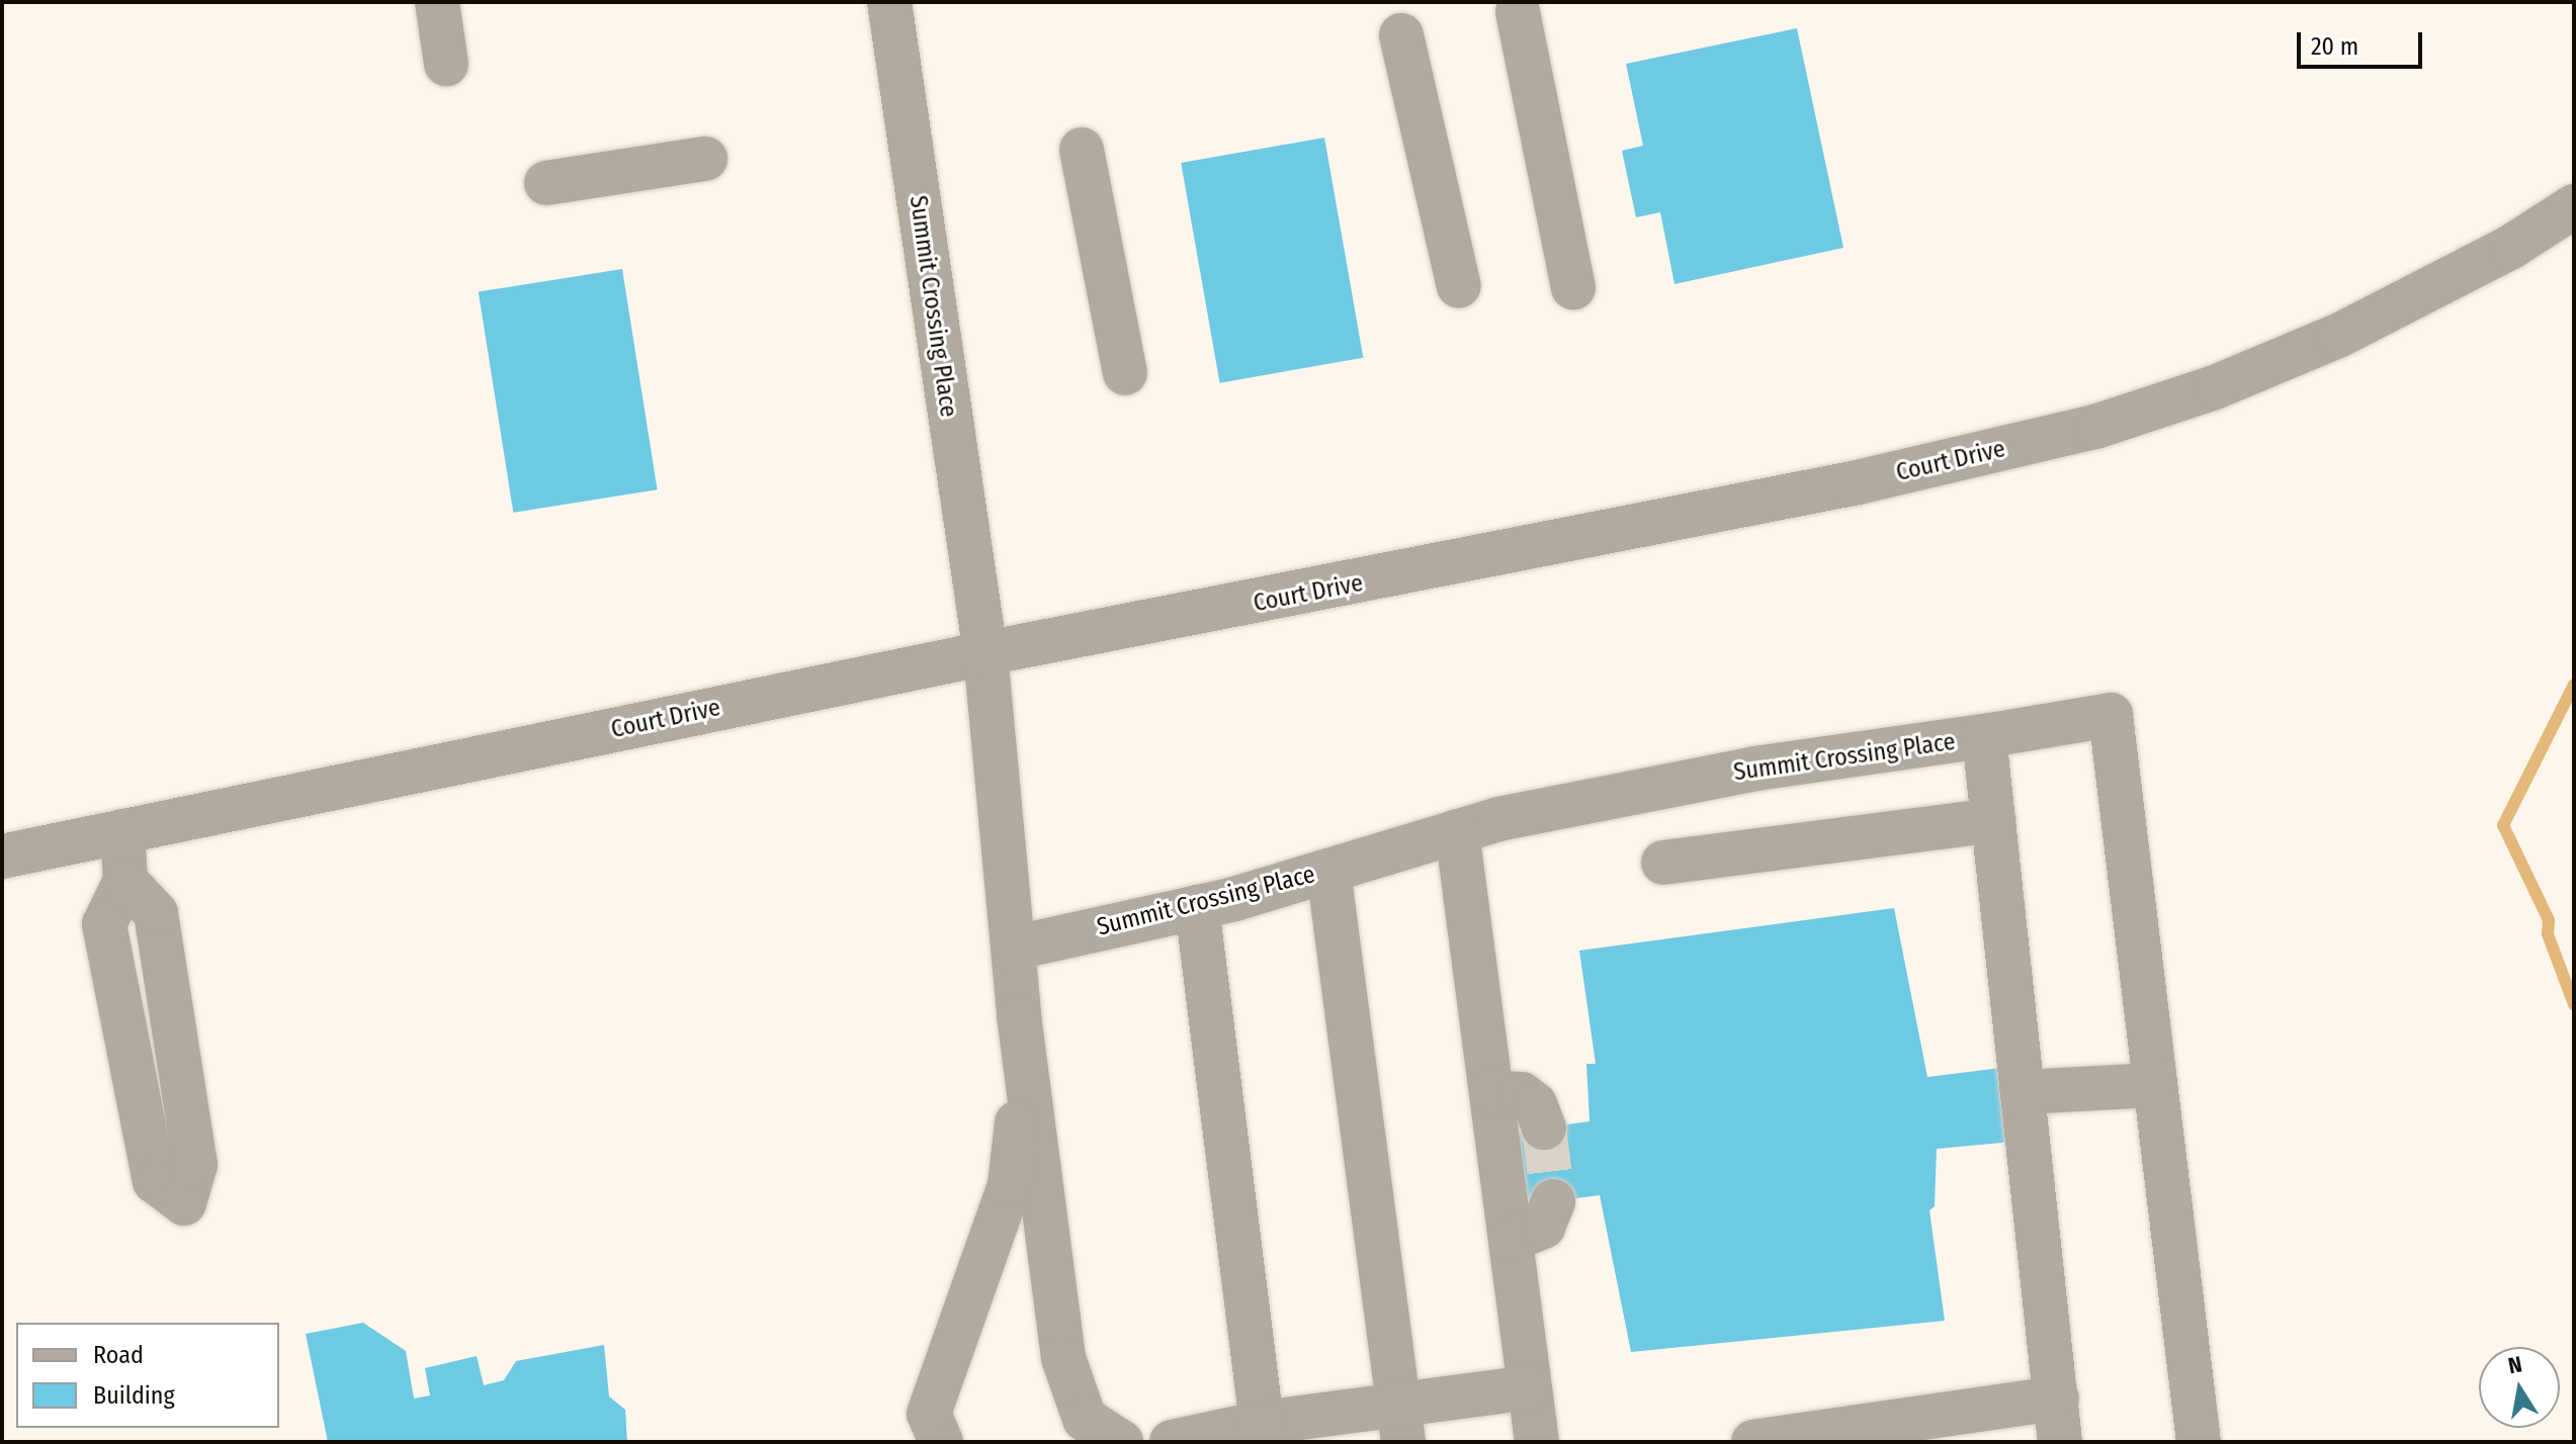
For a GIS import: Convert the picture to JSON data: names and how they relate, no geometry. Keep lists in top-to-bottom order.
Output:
{
  "streets": {
    "street": ["Summit Crossing Place", "Court Drive"]
  },
  "crossings": [
    ["Summit Crossing Place", "Court Drive"]
  ],
  "legend": ["Road", "Building"],
  "scale_bar": "20 m",
  "north": "top"
}
